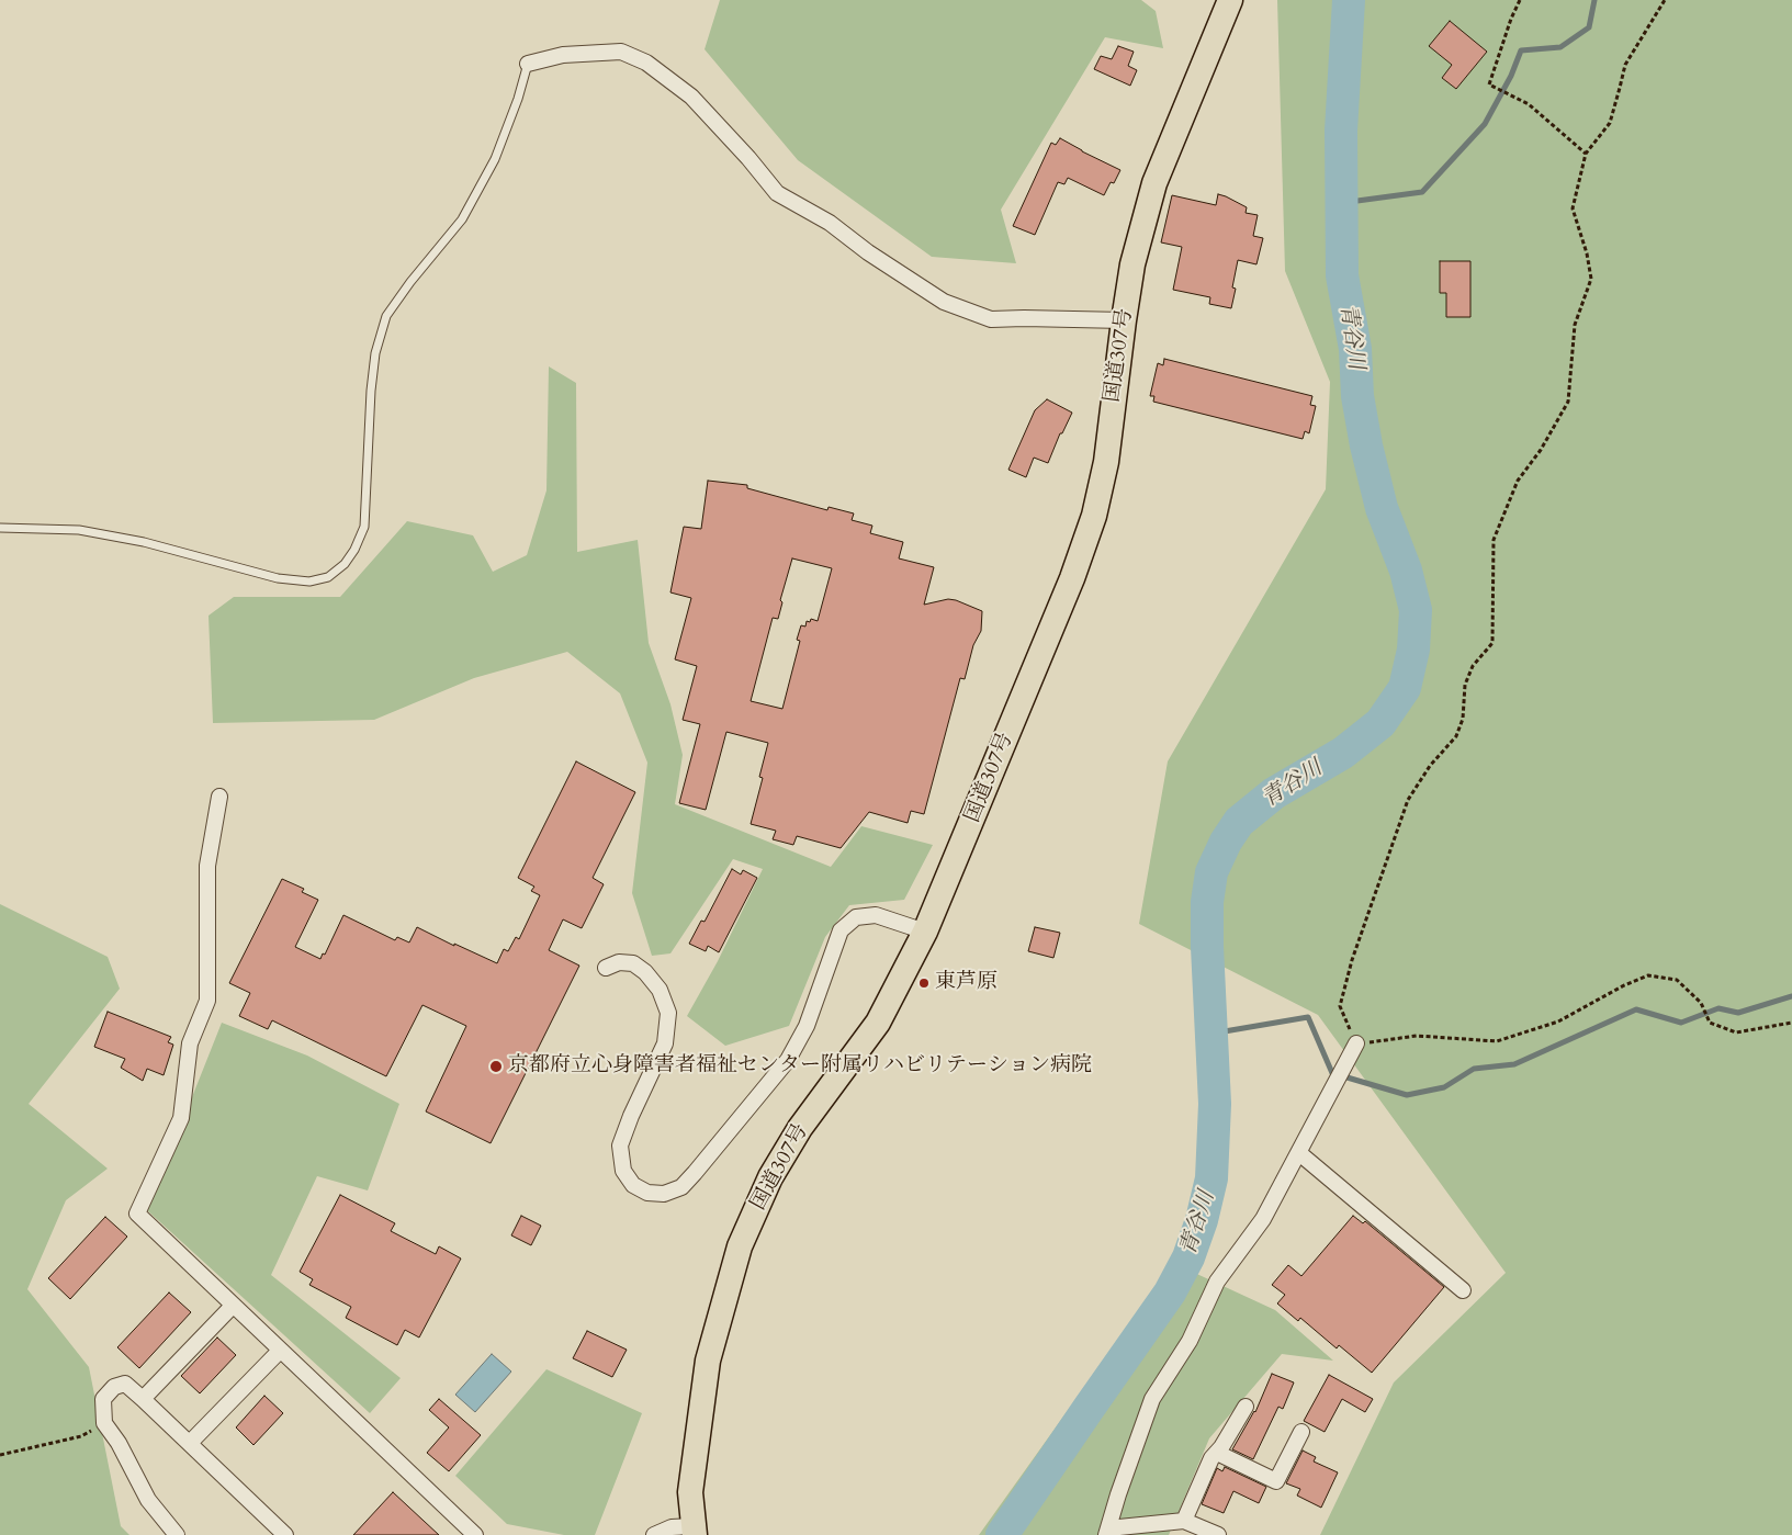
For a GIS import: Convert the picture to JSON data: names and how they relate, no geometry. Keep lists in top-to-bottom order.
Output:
{
  "streets": {
    "highway": ["国道307号"]
  },
  "water": ["青谷川"],
  "places": ["東芦原", "京都府立心身障害者福祉センター附属リハビリテーション病院"]
}
